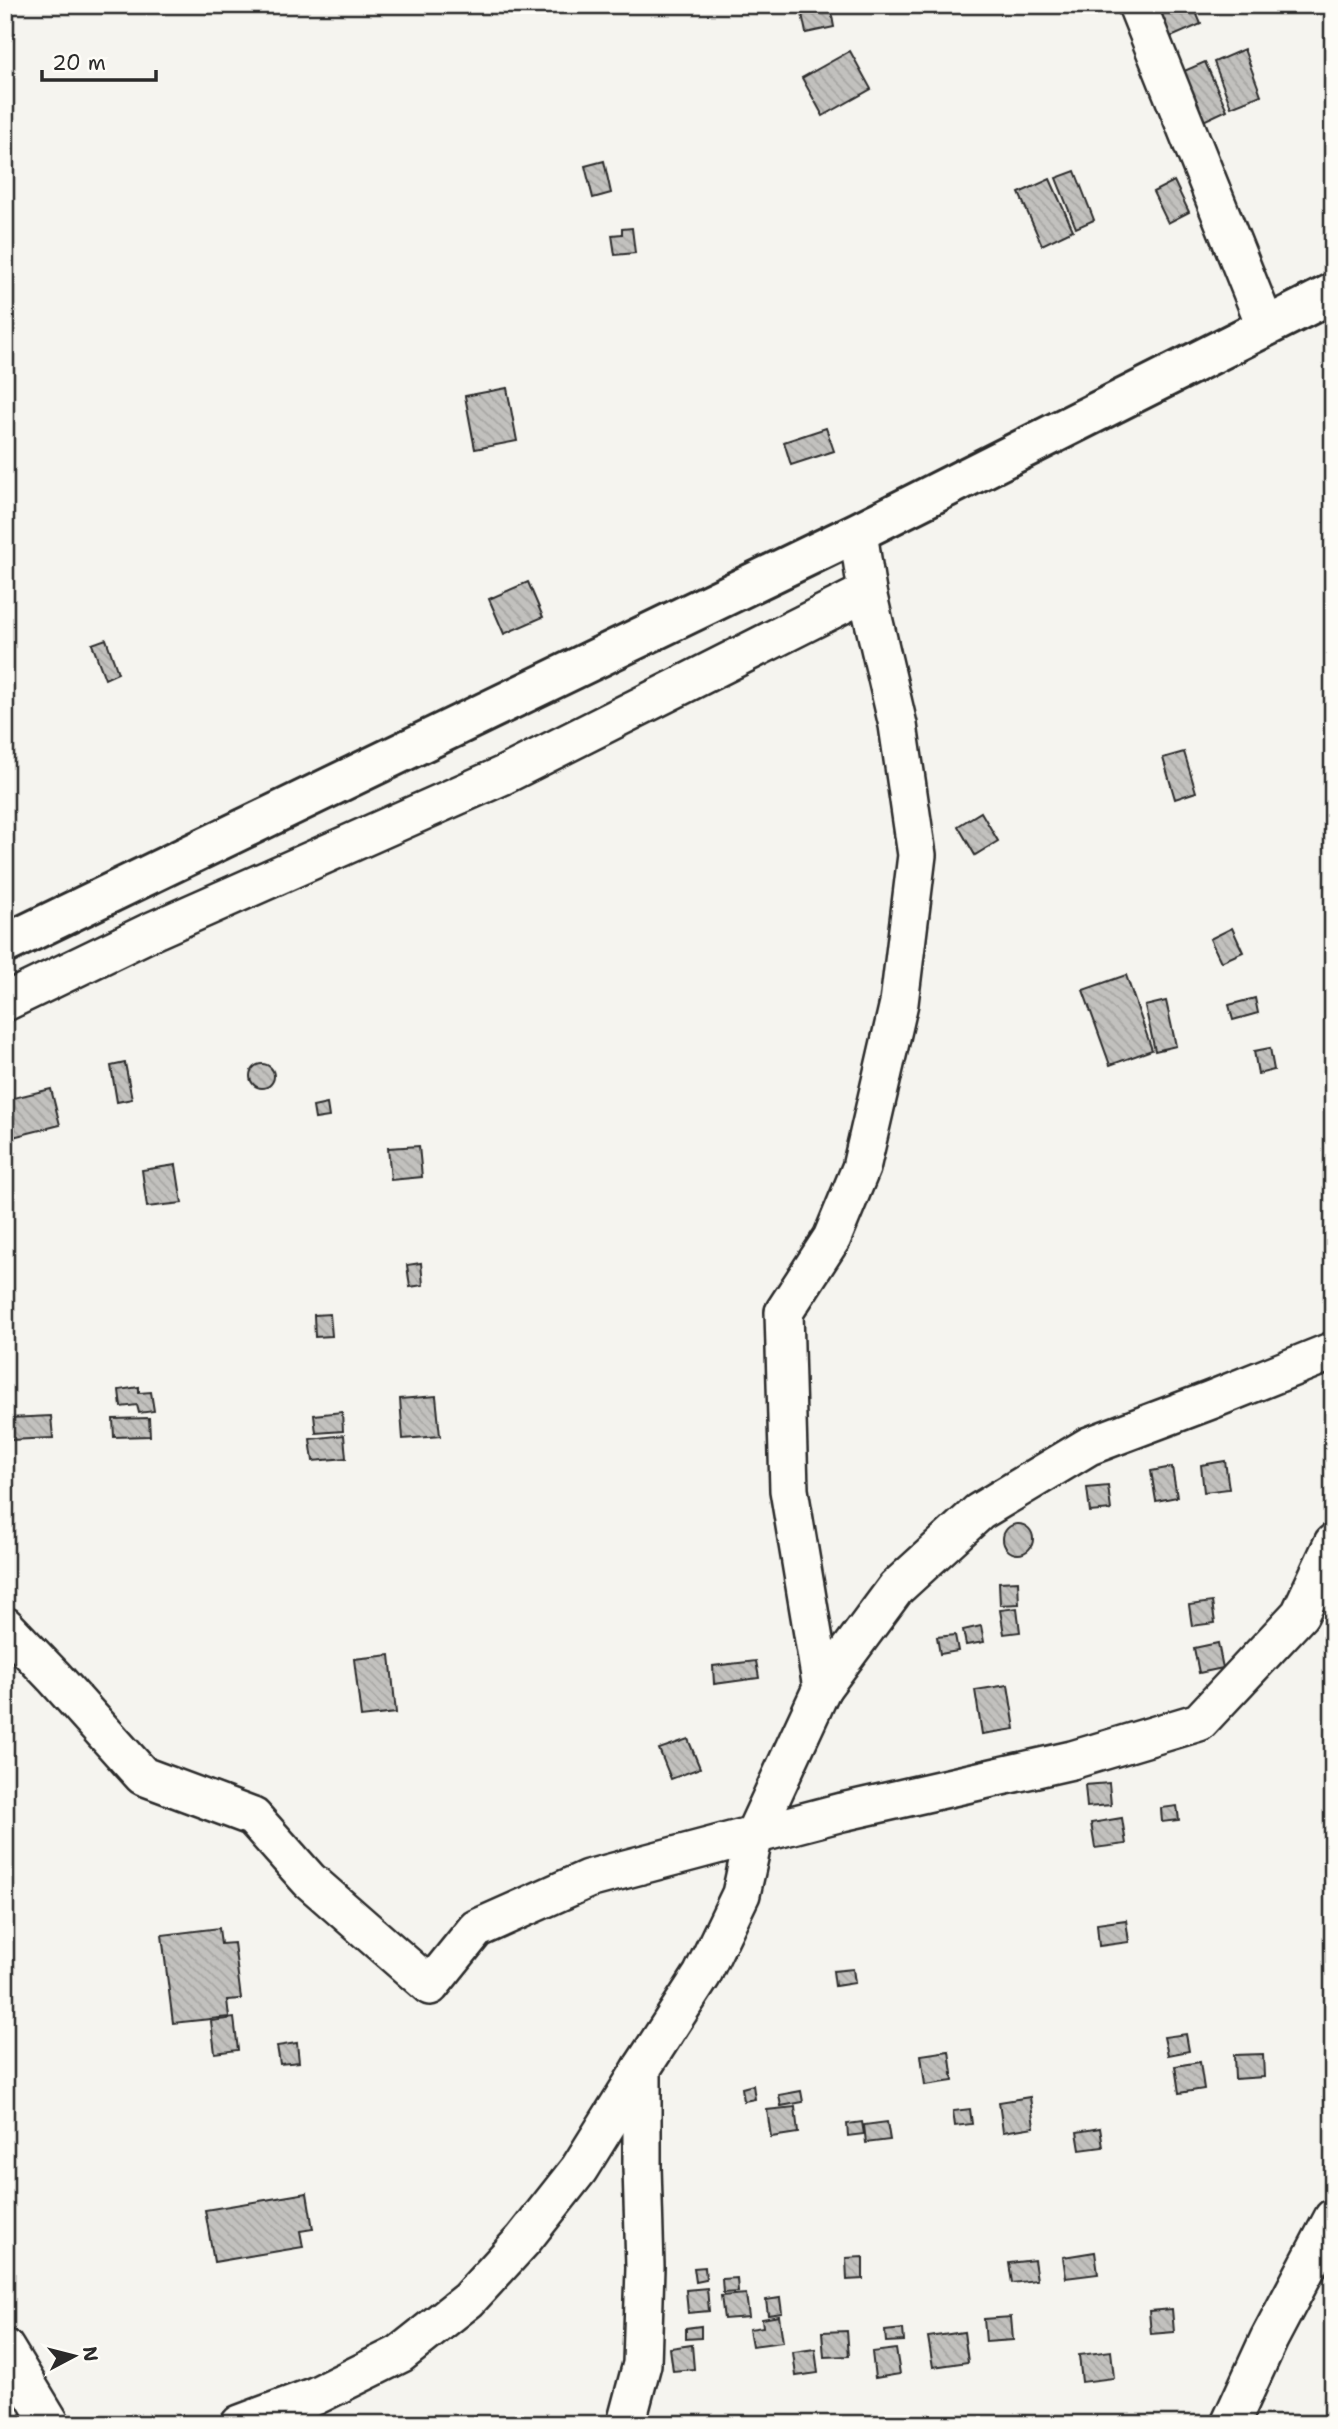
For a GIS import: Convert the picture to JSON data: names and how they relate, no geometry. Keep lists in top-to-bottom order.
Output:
{
  "scale_bar": "20 m",
  "north": "right"
}
